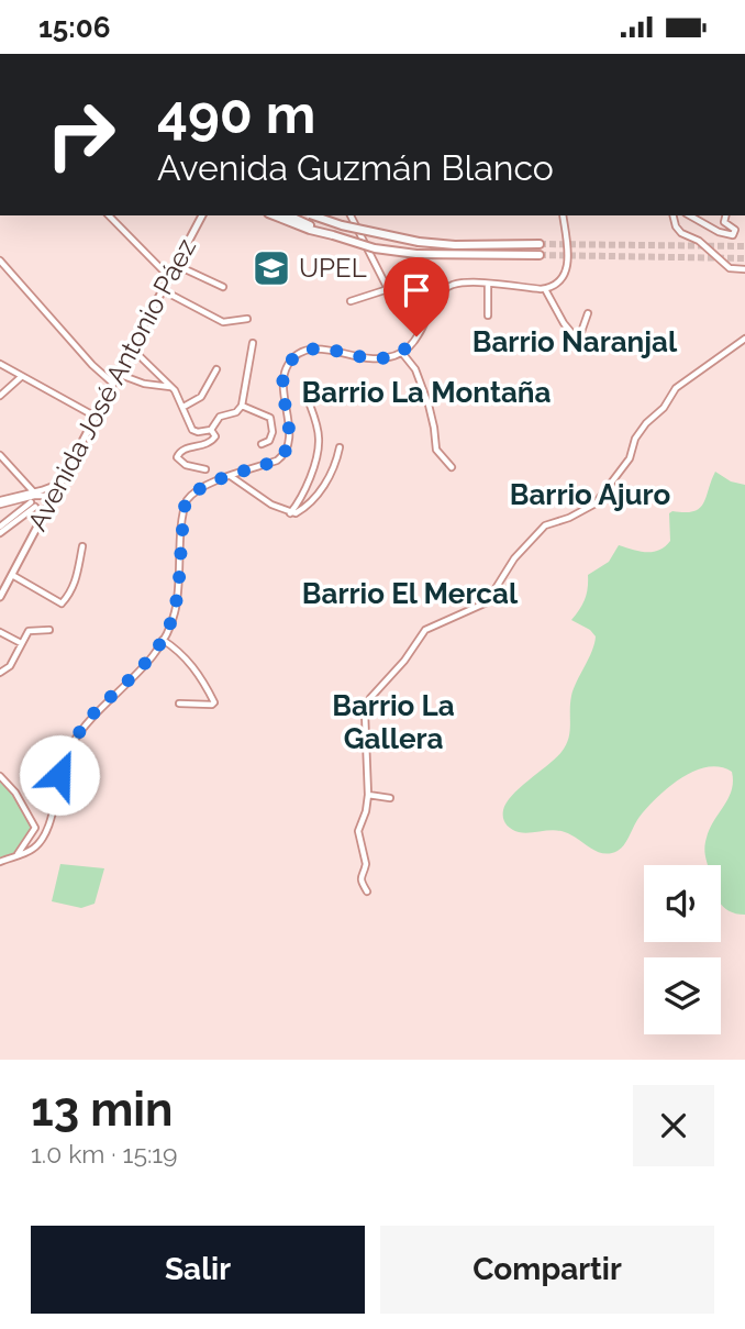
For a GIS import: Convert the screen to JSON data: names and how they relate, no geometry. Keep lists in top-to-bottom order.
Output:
{
  "streets": {
    "main road": ["Avenida José Antonio Páez"]
  },
  "districts": [
    "Barrio Naranjal",
    "Barrio La Montaña",
    "Barrio Ajuro",
    "Barrio El Mercal",
    "Barrio La Gallera"
  ],
  "places": {
    "school or university": ["UPEL"]
  },
  "page": {
    "status": "15:06",
    "turn": ["490 m", "Avenida Guzmán Blanco"],
    "heading": ["13 min", "1.0 km · 15:19"],
    "buttons": ["Salir", "Compartir"]
  }
}
